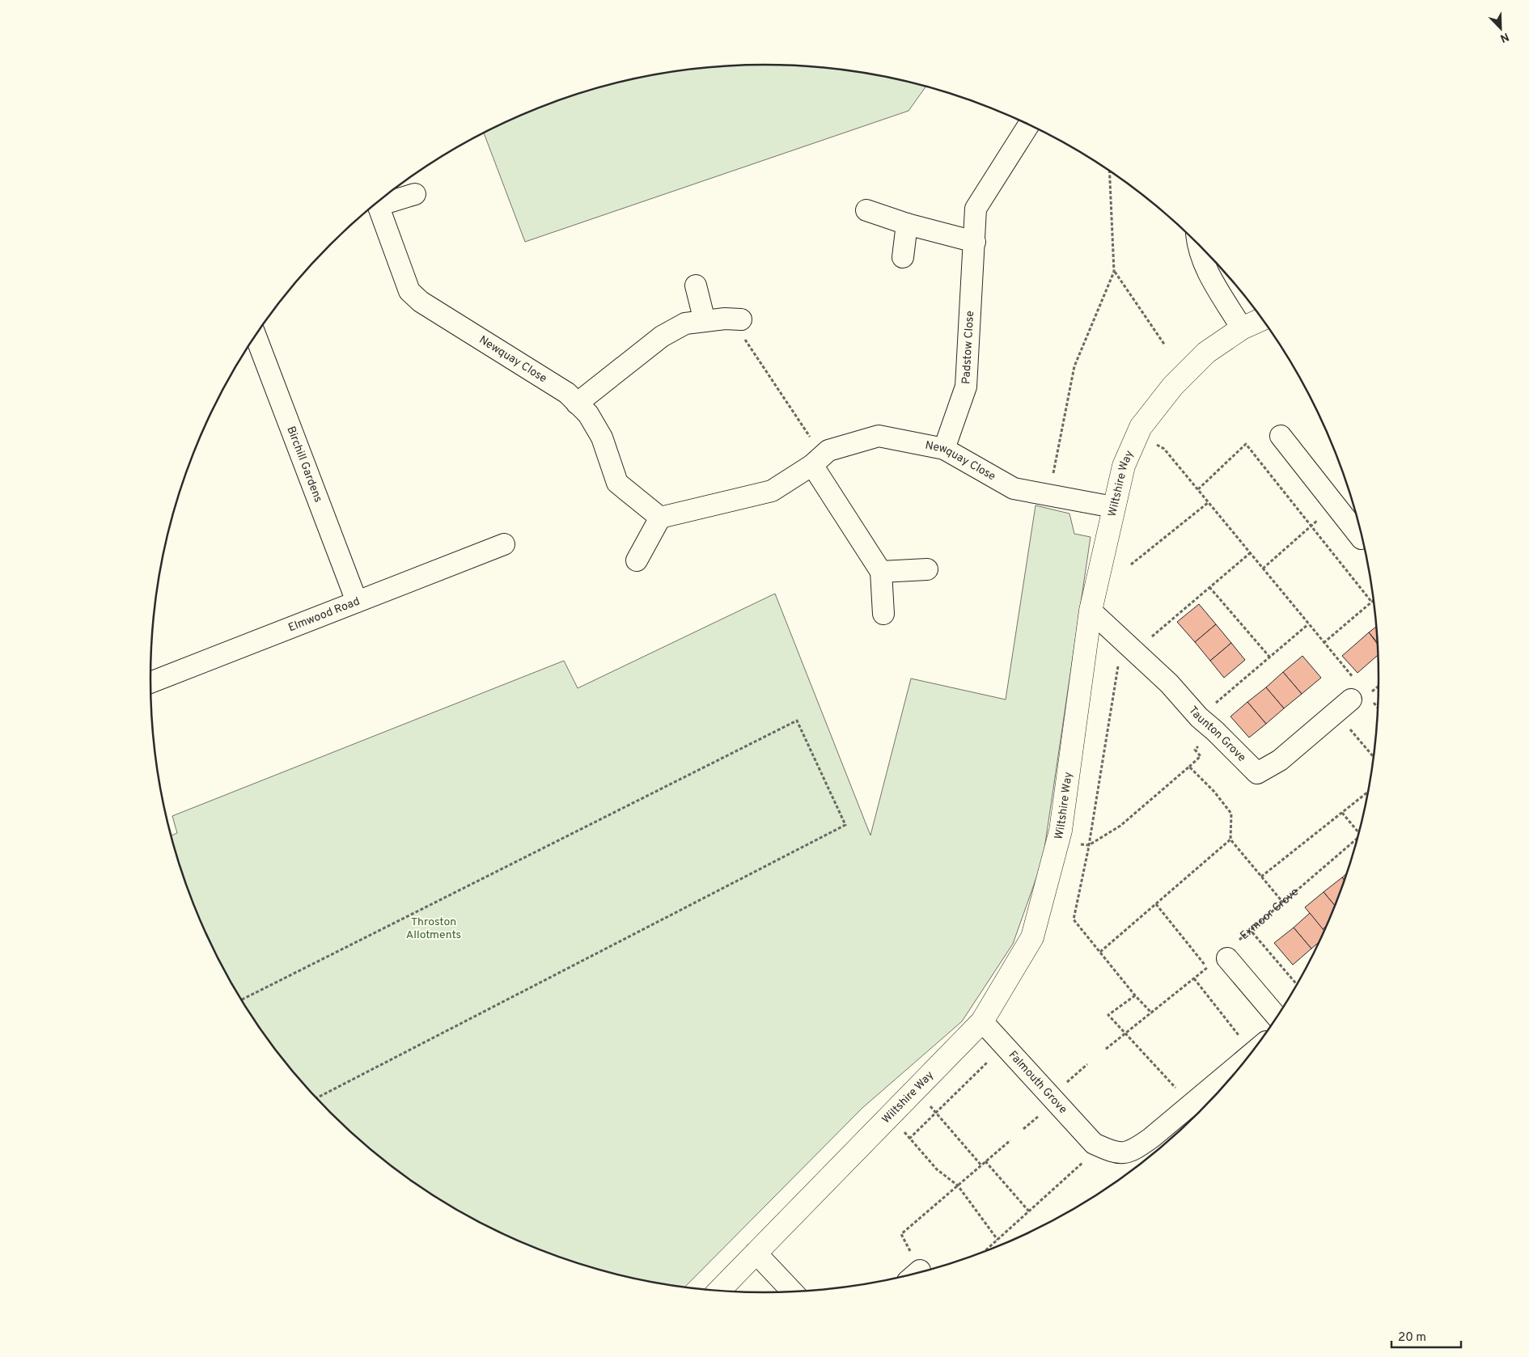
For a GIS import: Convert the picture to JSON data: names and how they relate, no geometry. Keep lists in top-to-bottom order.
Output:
{
  "streets": {
    "street": [
      "Padstow Close",
      "Newquay Close",
      "Birchill Gardens",
      "Wiltshire Way",
      "Elmwood Road",
      "Taunton Grove",
      "Falmouth Grove"
    ],
    "path": ["Exmoor Grove"]
  },
  "crossings": [
    ["Padstow Close", "Newquay Close"],
    ["Newquay Close", "Wiltshire Way"],
    ["Birchill Gardens", "Elmwood Road"],
    ["Wiltshire Way", "Taunton Grove"],
    ["Wiltshire Way", "Falmouth Grove"]
  ],
  "parks": ["Throston Allotments"],
  "scale_bar": "20 m",
  "north": "bottom right"
}
